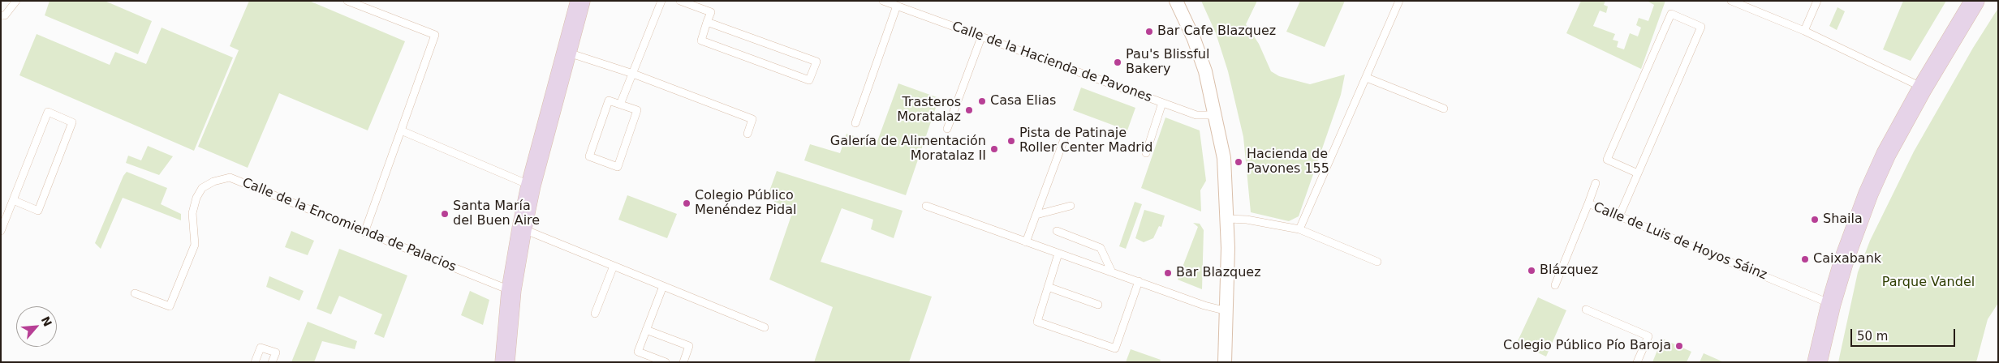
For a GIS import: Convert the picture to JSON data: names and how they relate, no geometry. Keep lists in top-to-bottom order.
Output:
{
  "streets": {
    "lane": ["Calle de la Hacienda de Pavones", "Calle de la Encomienda de Palacios", "Calle de Luis de Hoyos Sáinz"]
  },
  "parks": ["Parque Vandel"],
  "places": [
    "Bar Cafe Blazquez",
    "Pau's Blissful Bakery",
    "Casa Elias",
    "Trasteros Moratalaz",
    "Pista de Patinaje Roller Center Madrid",
    "Galería de Alimentación Moratalaz II",
    "Hacienda de Pavones 155",
    "Colegio Público Menéndez Pidal",
    "Santa María del Buen Aire",
    "Shaila",
    "Caixabank",
    "Blázquez",
    "Bar Blazquez",
    "Colegio Público Pío Baroja"
  ],
  "scale_bar": "50 m",
  "north": "top right"
}
